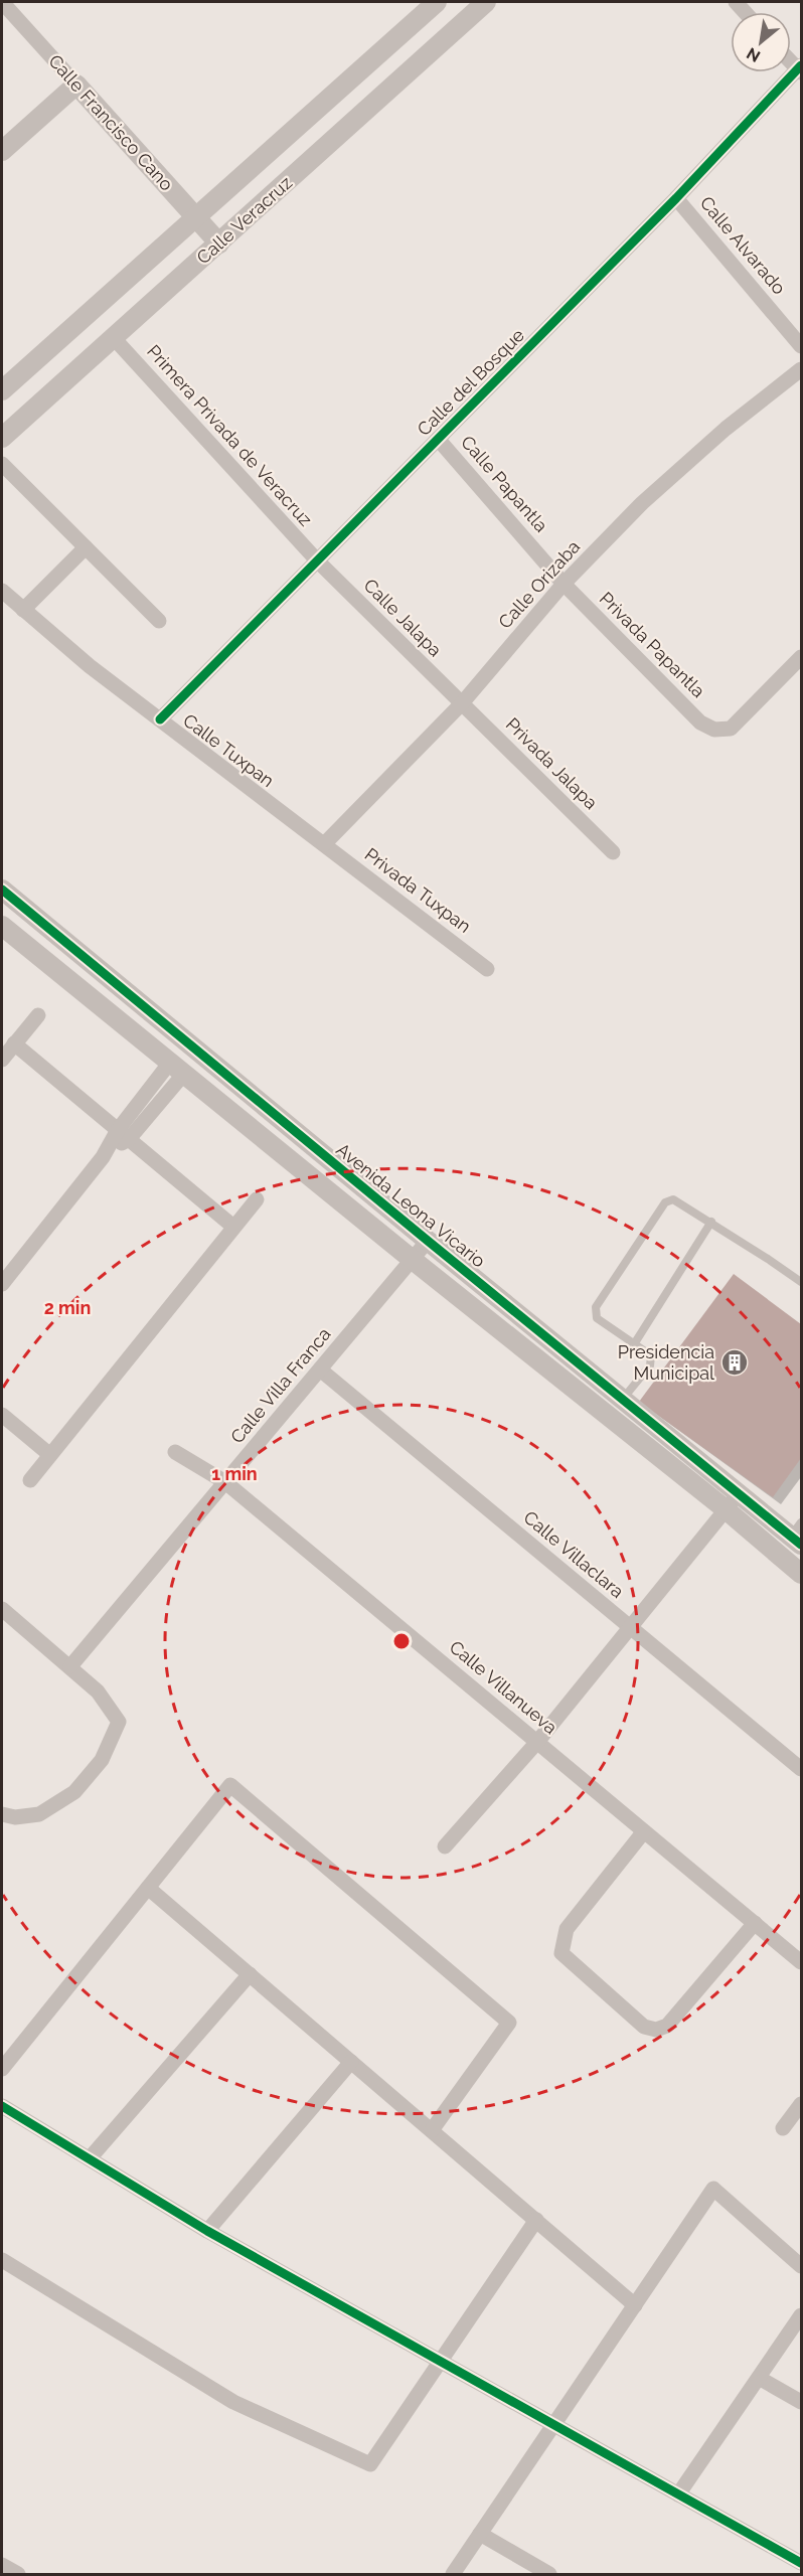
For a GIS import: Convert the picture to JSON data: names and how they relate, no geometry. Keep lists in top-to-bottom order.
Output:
{
  "streets": {
    "street": [
      "Calle Francisco Cano",
      "Calle Veracruz",
      "Calle Alvarado",
      "Calle del Bosque",
      "Primera Privada de Veracruz",
      "Calle Papantla",
      "Calle Orizaba",
      "Calle Jalapa",
      "Privada Papantla",
      "Calle Tuxpan",
      "Privada Jalapa",
      "Privada Tuxpan",
      "Avenida Leona Vicario",
      "Calle Villa Franca",
      "Calle Villaclara",
      "Calle Villanueva"
    ]
  },
  "crossings": [
    ["Calle Francisco Cano", "Calle Veracruz"],
    ["Calle Veracruz", "Primera Privada de Veracruz"],
    ["Calle Alvarado", "Calle del Bosque"],
    ["Calle del Bosque", "Primera Privada de Veracruz"],
    ["Calle del Bosque", "Calle Papantla"],
    ["Calle del Bosque", "Calle Jalapa"],
    ["Calle del Bosque", "Calle Tuxpan"],
    ["Primera Privada de Veracruz", "Calle Jalapa"],
    ["Calle Papantla", "Calle Orizaba"],
    ["Calle Papantla", "Privada Papantla"],
    ["Calle Orizaba", "Calle Jalapa"],
    ["Calle Orizaba", "Privada Papantla"],
    ["Calle Orizaba", "Calle Tuxpan"],
    ["Calle Orizaba", "Privada Jalapa"],
    ["Calle Orizaba", "Privada Tuxpan"],
    ["Calle Jalapa", "Privada Jalapa"],
    ["Calle Tuxpan", "Privada Tuxpan"],
    ["Avenida Leona Vicario", "Calle Villa Franca"],
    ["Calle Villa Franca", "Calle Villaclara"],
    ["Calle Villa Franca", "Calle Villanueva"]
  ],
  "places": {
    "building": ["Presidencia Municipal"]
  },
  "north": "bottom left",
  "rings": ["2 min", "1 min"]
}
